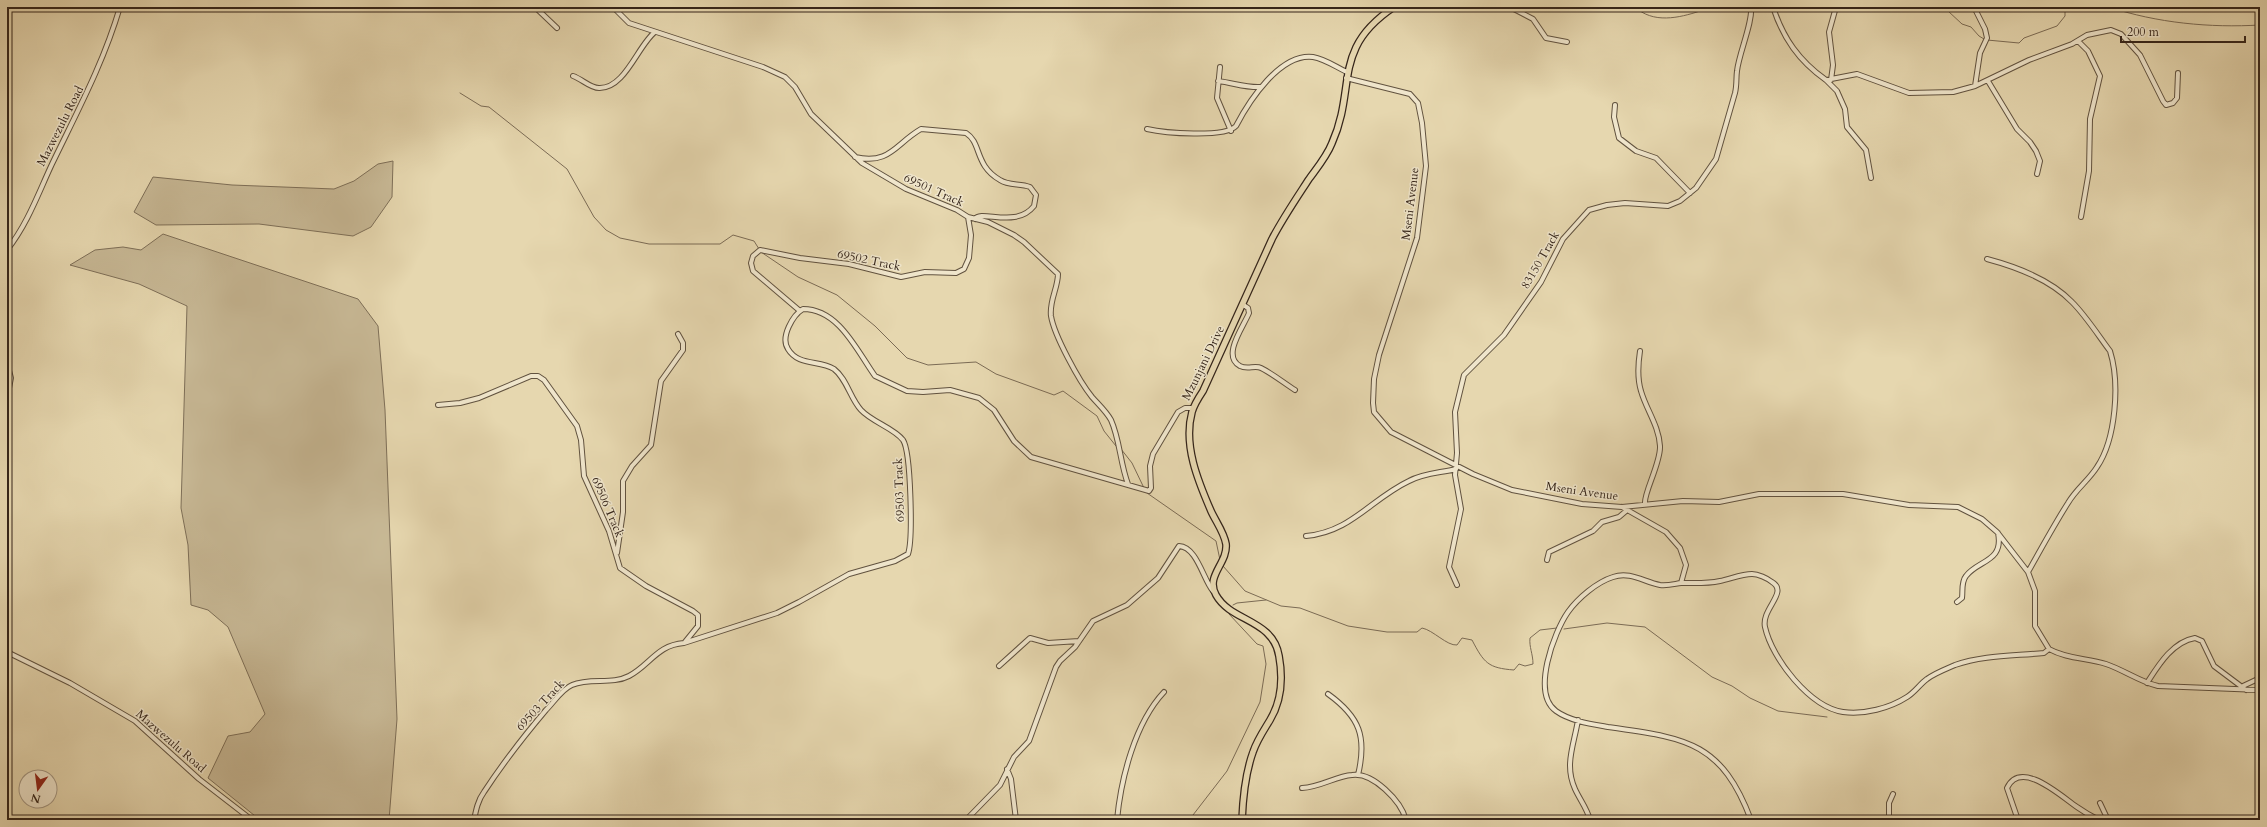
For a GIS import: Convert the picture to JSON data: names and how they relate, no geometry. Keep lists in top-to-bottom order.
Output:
{
  "streets": {
    "main road": ["Mzunjani Drive"],
    "street": [
      "Mazwezulu Road",
      "69501 Track",
      "Mseni Avenue",
      "69502 Track",
      "83150 Track",
      "69503 Track",
      "69506 Track"
    ]
  },
  "crossings": [
    ["69501 Track", "69502 Track"],
    ["Mseni Avenue", "83150 Track"],
    ["Mseni Avenue", "Mzunjani Drive"],
    ["69502 Track", "69503 Track"],
    ["69503 Track", "69506 Track"]
  ],
  "scale_bar": "200 m",
  "north": "bottom"
}
